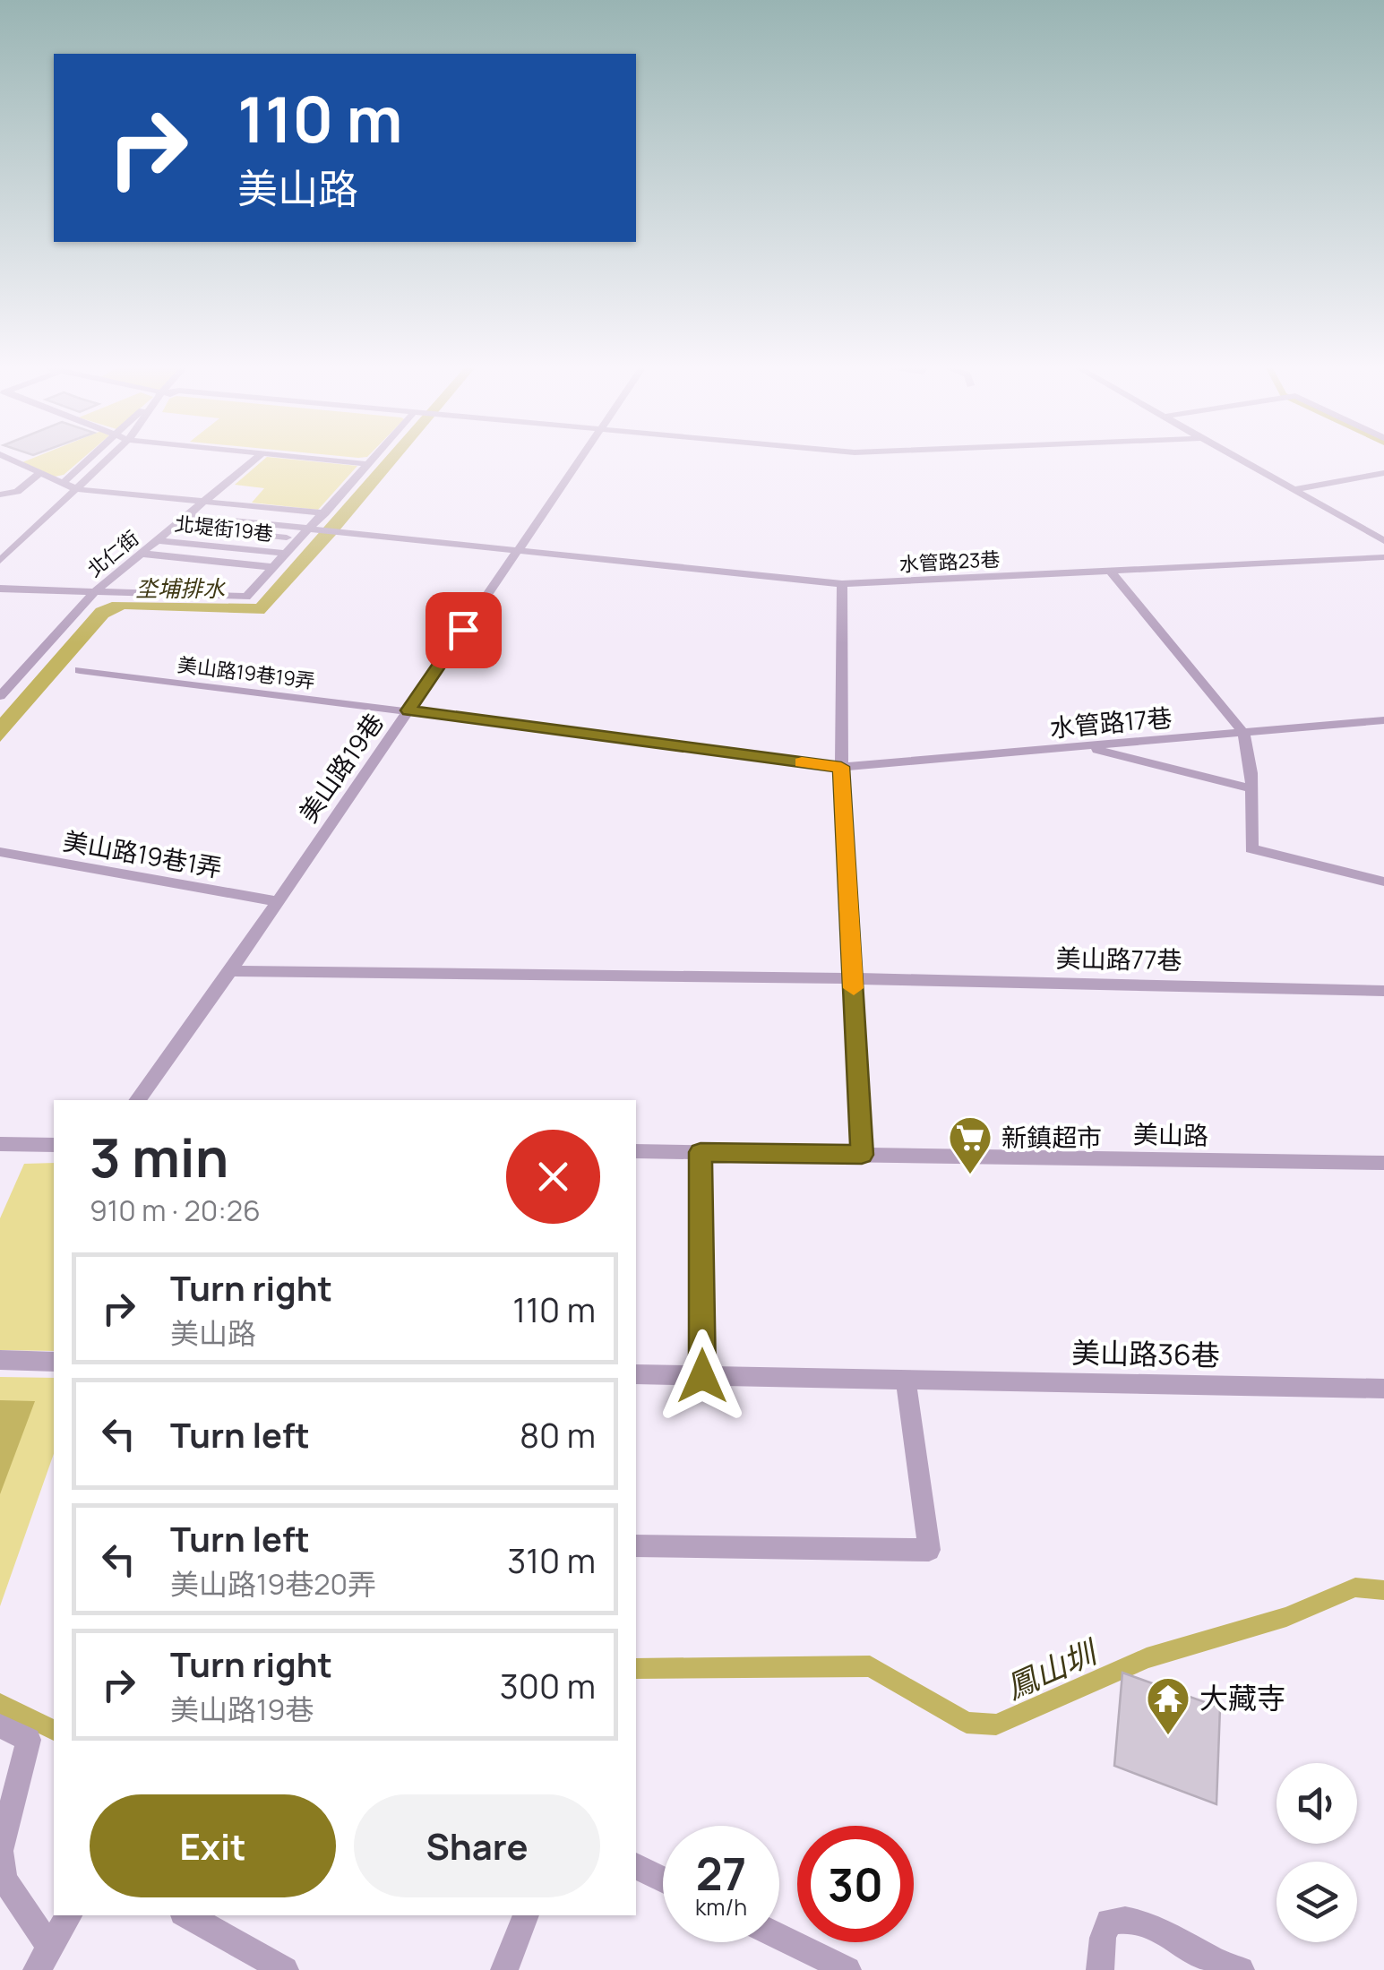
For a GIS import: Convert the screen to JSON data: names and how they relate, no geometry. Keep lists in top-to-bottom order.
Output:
{
  "streets": {
    "street": [
      "北堤街19巷",
      "北仁街",
      "水管路23巷",
      "美山路19巷19弄",
      "水管路17巷",
      "美山路19巷",
      "美山路19巷1弄",
      "美山路77巷",
      "美山路",
      "美山路36巷"
    ]
  },
  "crossings": [
    ["北堤街19巷", "北仁街"],
    ["北仁街", "水管路23巷"],
    ["水管路23巷", "美山路19巷"],
    ["美山路19巷19弄", "水管路17巷"],
    ["美山路19巷19弄", "美山路19巷"],
    ["美山路19巷", "美山路19巷1弄"],
    ["美山路19巷", "美山路77巷"]
  ],
  "water": ["坔埔排水", "鳳山圳"],
  "places": {
    "supermarket": ["新鎮超市"],
    "temple": ["大藏寺"]
  },
  "page": {
    "turn": ["110 m", "美山路"],
    "heading": ["3 min", "910 m · 20:26"],
    "list": [
      {
        "name": "Turn right",
        "note": "美山路",
        "value": "110 m"
      },
      {
        "name": "Turn left",
        "value": "80 m"
      },
      {
        "name": "Turn left",
        "note": "美山路19巷20弄",
        "value": "310 m"
      },
      {
        "name": "Turn right",
        "note": "美山路19巷",
        "value": "300 m"
      }
    ],
    "buttons": ["Exit", "Share"],
    "speed": "27 km/h",
    "limit": "30"
  }
}
